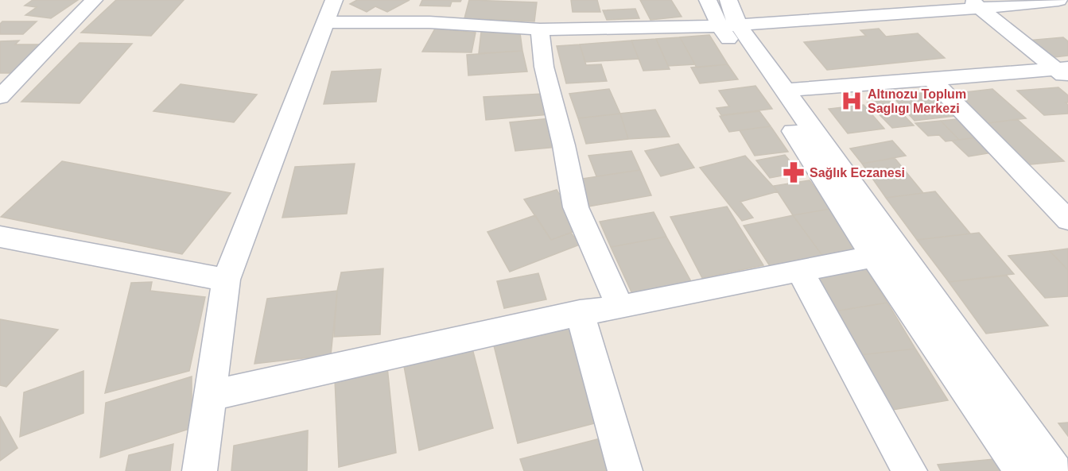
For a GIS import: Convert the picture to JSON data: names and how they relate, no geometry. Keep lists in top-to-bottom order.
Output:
{
  "places": {
    "hospital": ["Altınozu Toplum Saglıgı Merkezi"],
    "pharmacy": ["Sağlık Eczanesi"]
  }
}
